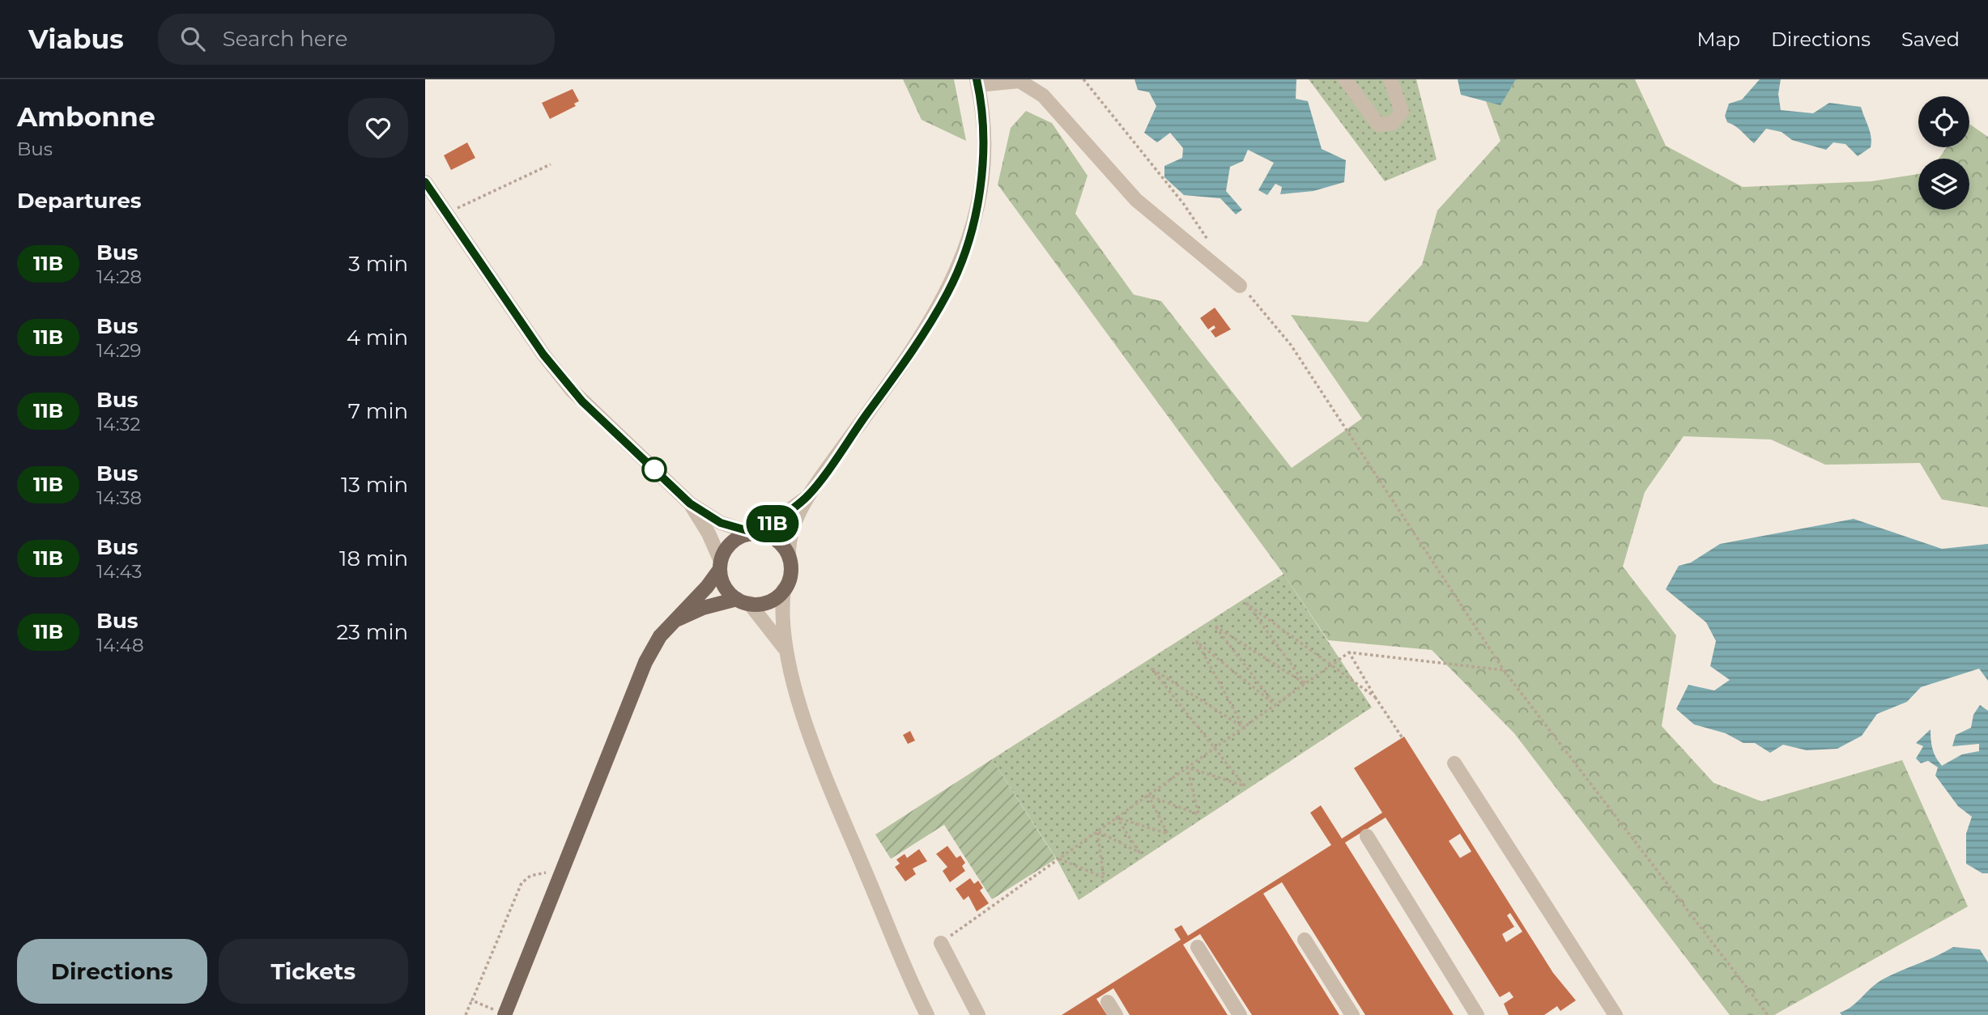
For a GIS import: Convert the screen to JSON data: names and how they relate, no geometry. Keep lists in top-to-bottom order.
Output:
{
  "lines": ["bus line 11B"],
  "page": {
    "header": "Viabus",
    "search": "Search here",
    "nav": ["Map", "Directions", "Saved"],
    "heading": [
      ["Ambonne", "Bus"],
      "Departures"
    ],
    "on_map": "11B",
    "list": [
      {
        "mark": "11B",
        "name": "Bus",
        "note": "14:28",
        "value": "3 min"
      },
      {
        "mark": "11B",
        "name": "Bus",
        "note": "14:29",
        "value": "4 min"
      },
      {
        "mark": "11B",
        "name": "Bus",
        "note": "14:32",
        "value": "7 min"
      },
      {
        "mark": "11B",
        "name": "Bus",
        "note": "14:38",
        "value": "13 min"
      },
      {
        "mark": "11B",
        "name": "Bus",
        "note": "14:43",
        "value": "18 min"
      },
      {
        "mark": "11B",
        "name": "Bus",
        "note": "14:48",
        "value": "23 min"
      }
    ],
    "buttons": ["Directions", "Tickets"]
  }
}
